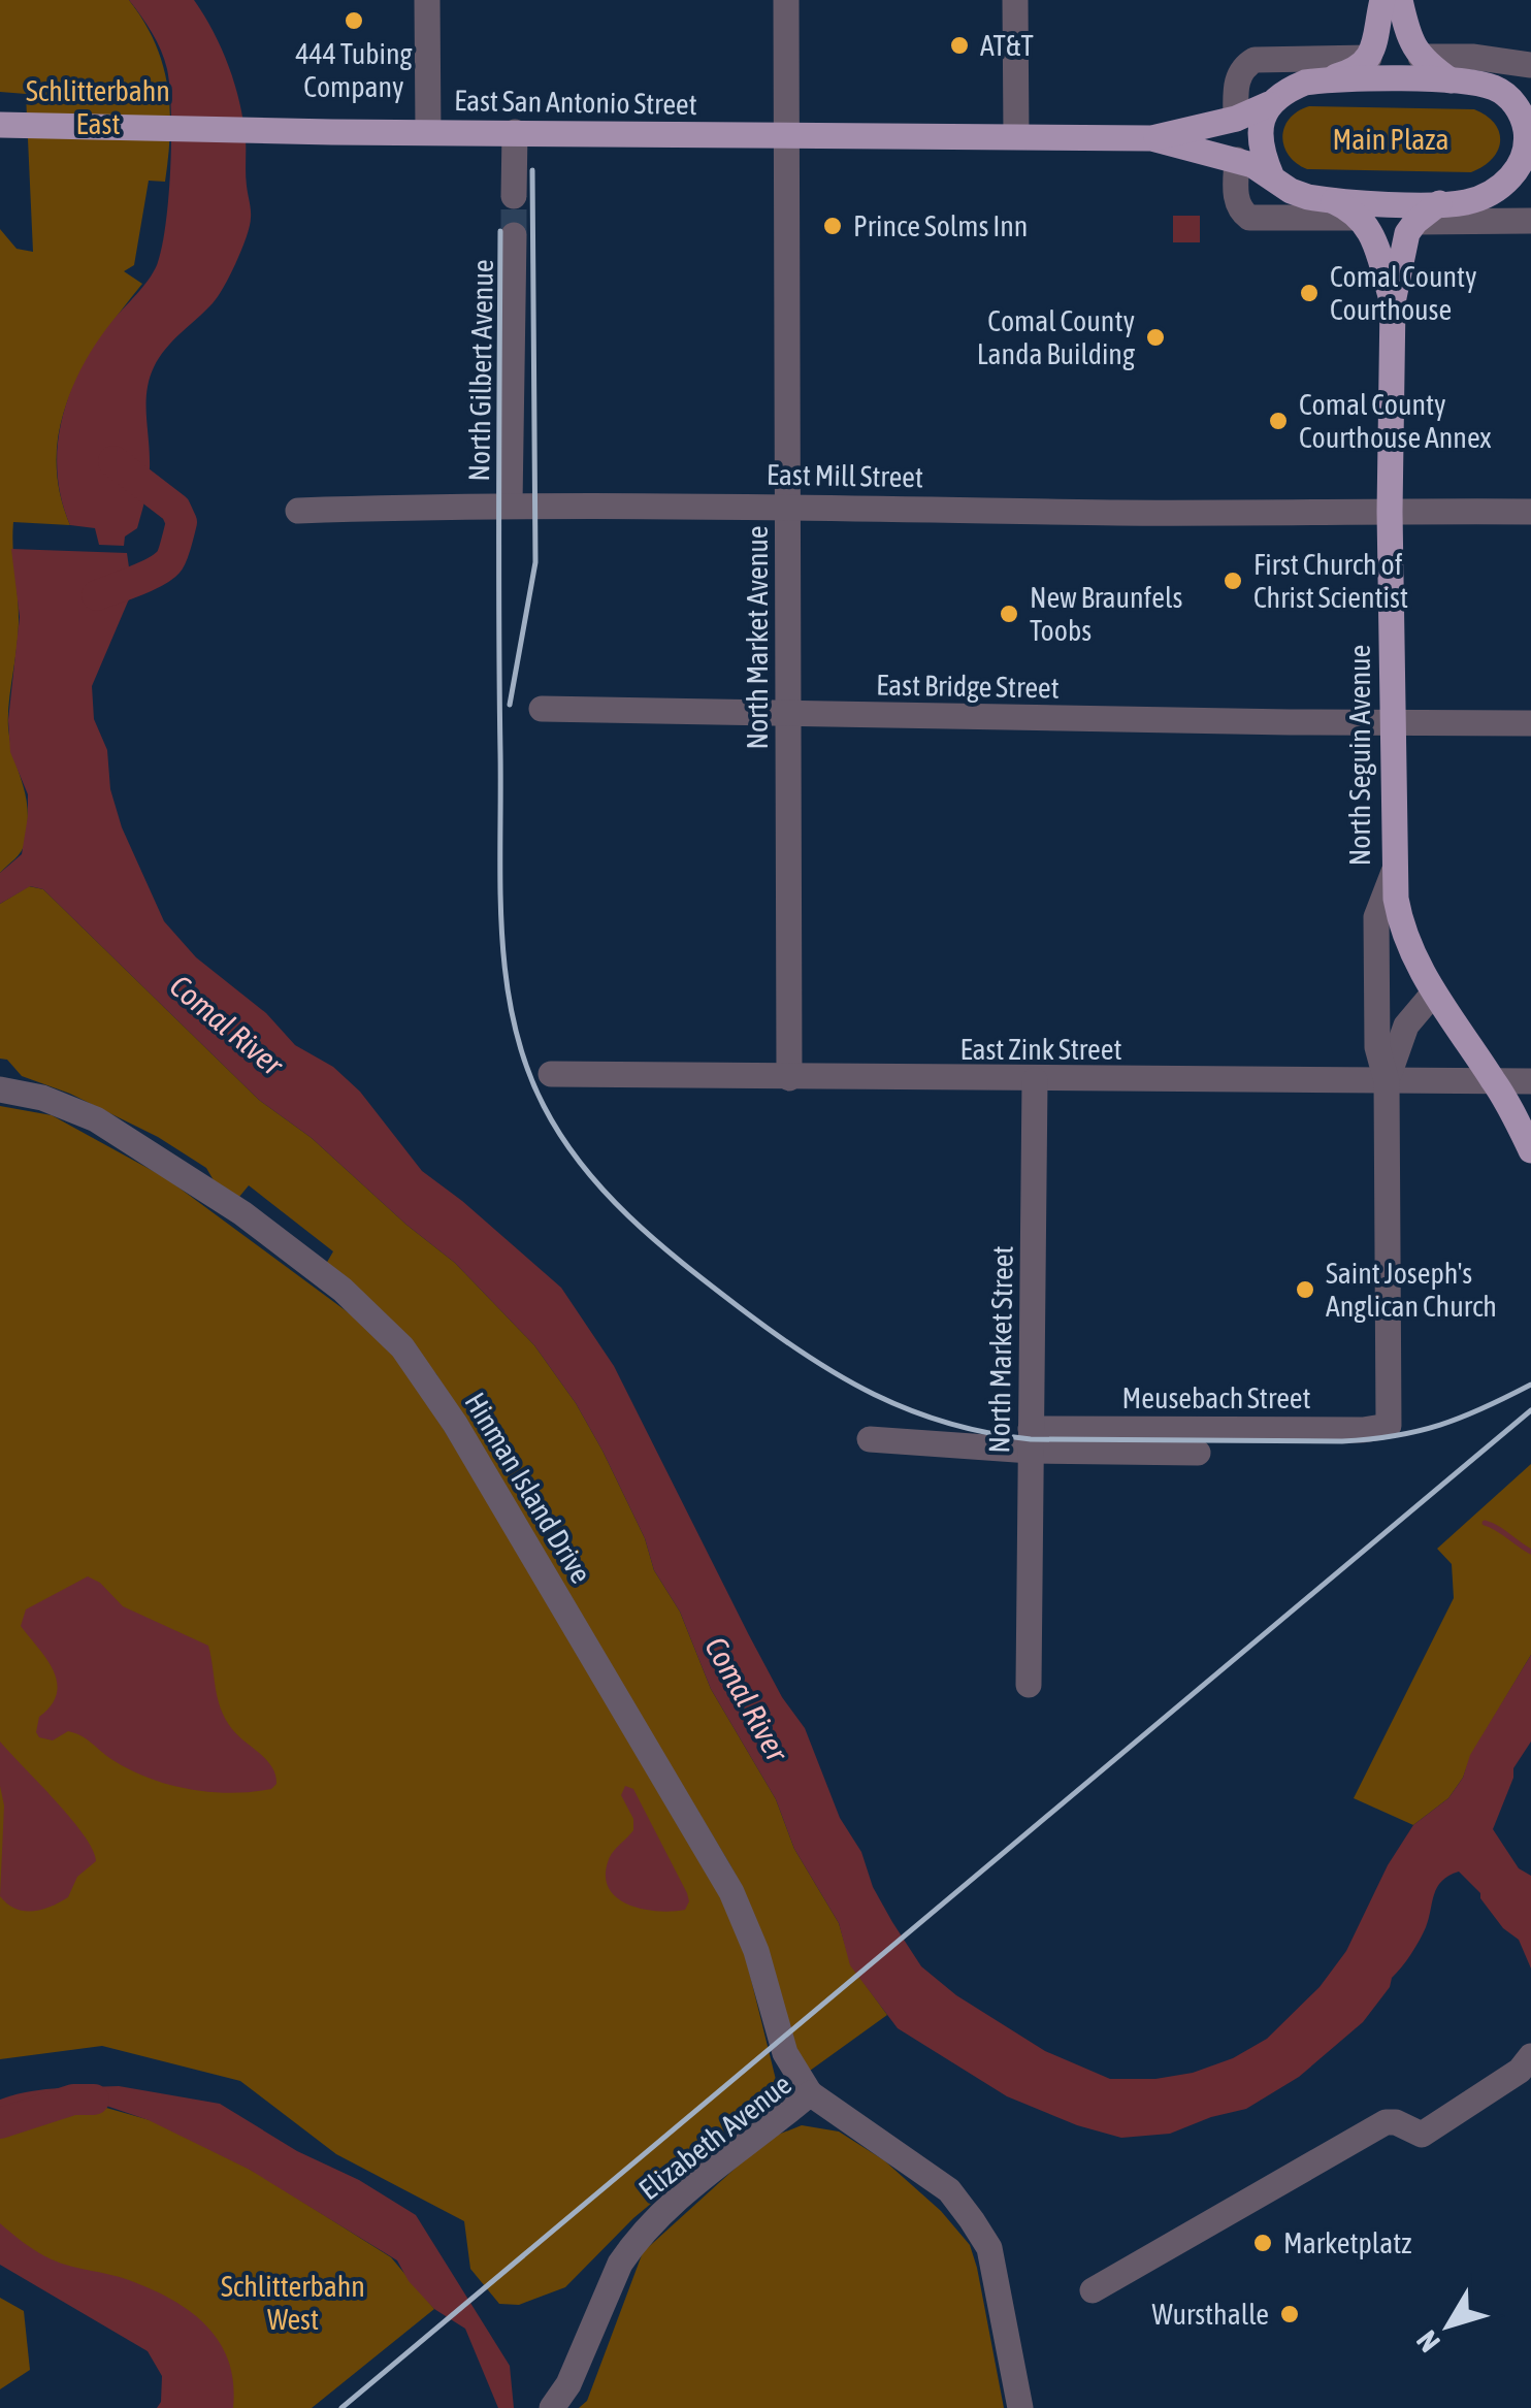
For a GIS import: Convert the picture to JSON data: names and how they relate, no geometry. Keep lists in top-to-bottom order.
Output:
{
  "streets": {
    "main road": ["East San Antonio Street", "North Seguin Avenue"],
    "street": [
      "North Gilbert Avenue",
      "East Mill Street",
      "North Market Avenue",
      "East Bridge Street",
      "East Zink Street",
      "North Market Street",
      "Meusebach Street",
      "Hinman Island Drive",
      "Elizabeth Avenue"
    ]
  },
  "crossings": [
    ["East San Antonio Street", "North Market Avenue"],
    ["North Gilbert Avenue", "East Mill Street"],
    ["East Mill Street", "North Market Avenue"],
    ["East Mill Street", "North Seguin Avenue"],
    ["North Market Avenue", "East Bridge Street"],
    ["North Market Avenue", "East Zink Street"],
    ["East Bridge Street", "North Seguin Avenue"],
    ["North Seguin Avenue", "East Zink Street"],
    ["North Seguin Avenue", "Meusebach Street"],
    ["East Zink Street", "North Market Street"],
    ["North Market Street", "Meusebach Street"],
    ["Hinman Island Drive", "Elizabeth Avenue"]
  ],
  "water": ["Comal River"],
  "parks": ["Schlitterbahn East", "Main Plaza", "Schlitterbahn West"],
  "places": [
    "444 Tubing Company",
    "AT&T",
    "Prince Solms Inn",
    "Comal County Courthouse",
    "Comal County Landa Building",
    "Comal County Courthouse Annex",
    "First Church of Christ Scientist",
    "New Braunfels Toobs",
    "Saint Joseph's Anglican Church",
    "Marketplatz",
    "Wursthalle"
  ],
  "north": "bottom left"
}
